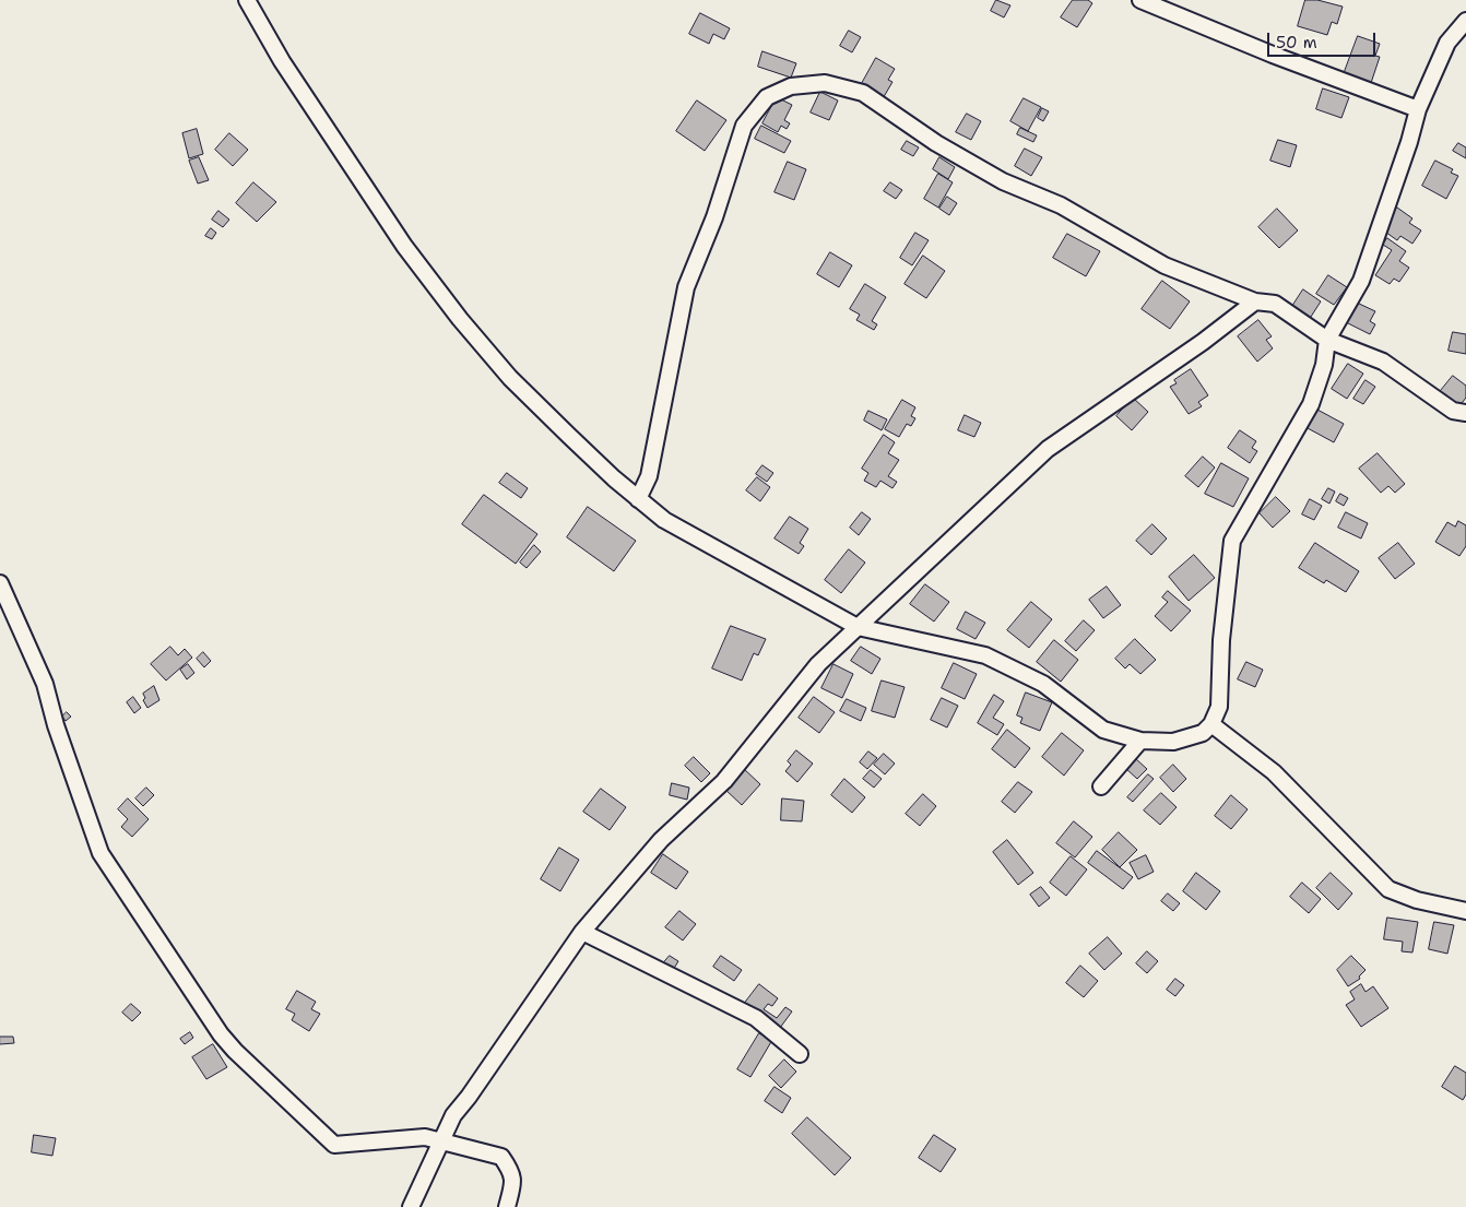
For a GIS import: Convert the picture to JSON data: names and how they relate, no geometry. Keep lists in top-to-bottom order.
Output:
{
  "scale_bar": "50 m"
}
